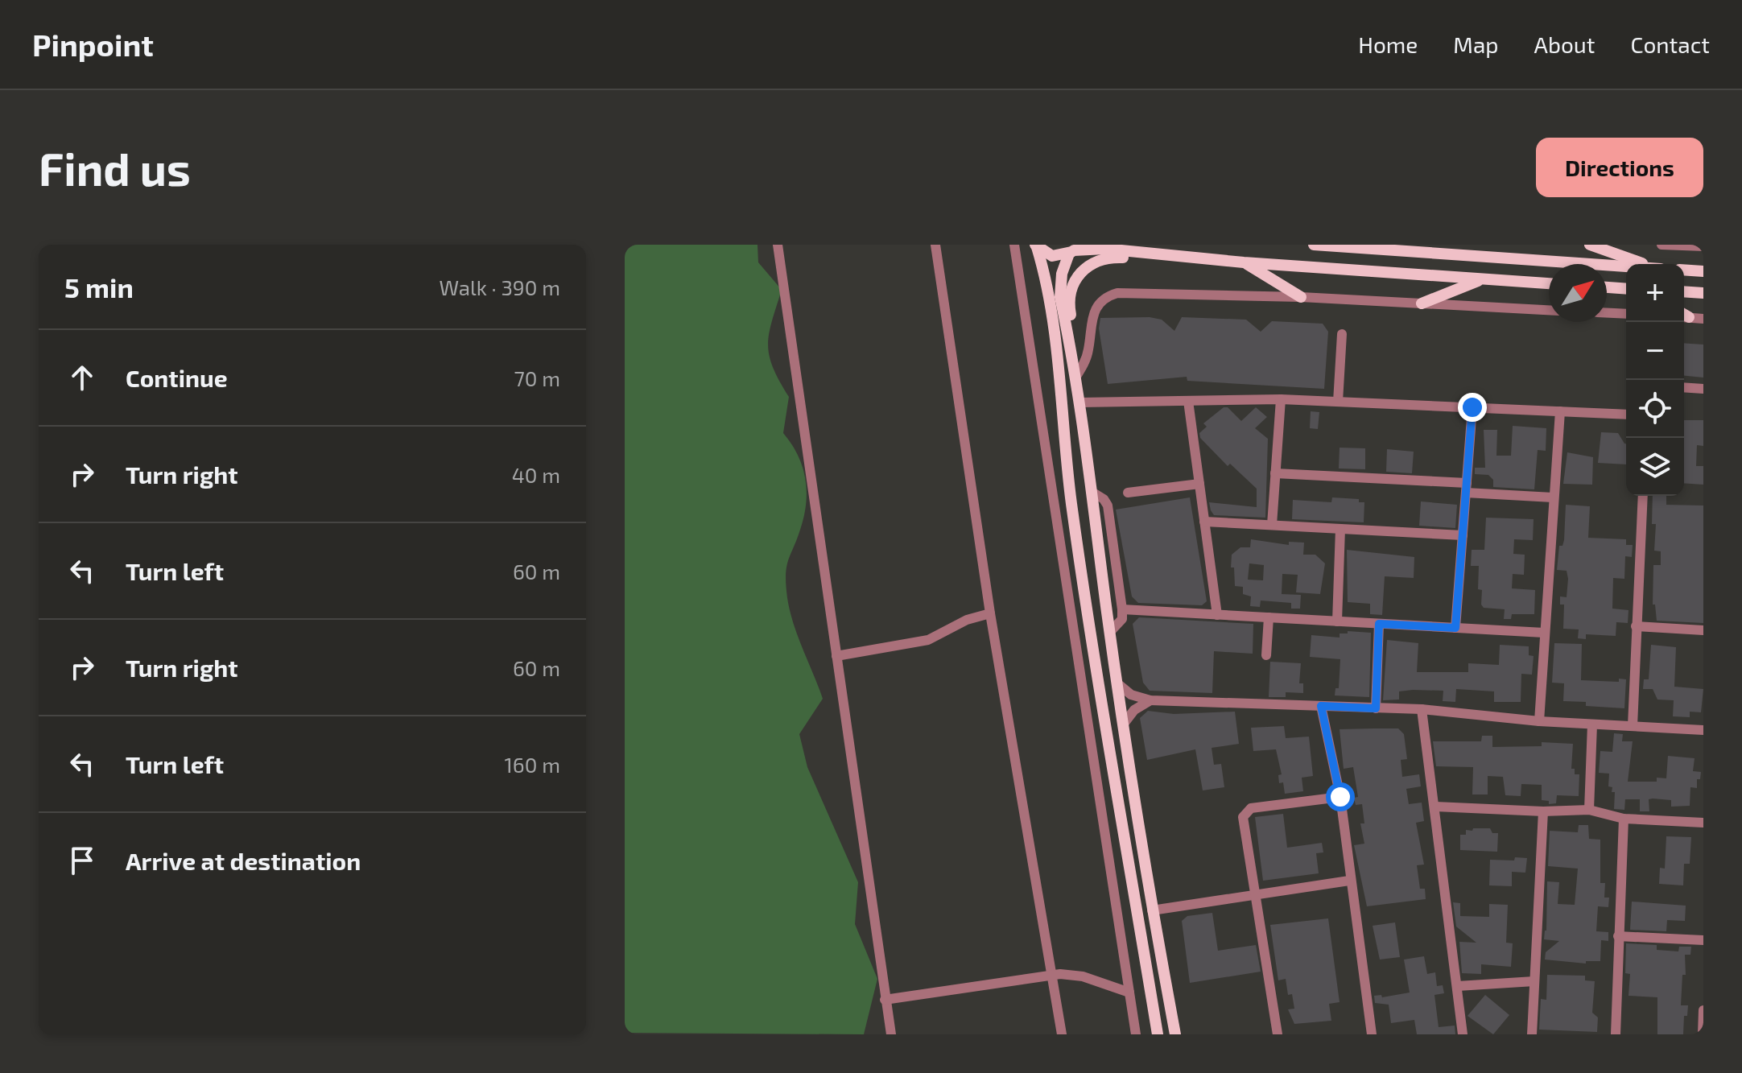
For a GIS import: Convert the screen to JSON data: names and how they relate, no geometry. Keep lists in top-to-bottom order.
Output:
{
  "north": "top right",
  "page": {
    "header": "Pinpoint",
    "nav": [
      "Home",
      "Map",
      "About",
      "Contact"
    ],
    "buttons": "Directions",
    "title": "Find us",
    "heading": ["5 min", "Walk · 390 m"],
    "map_buttons": ["+", "−"],
    "list": [
      ["Continue", "70 m"],
      ["Turn right", "40 m"],
      ["Turn left", "60 m"],
      ["Turn right", "60 m"],
      ["Turn left", "160 m"],
      "Arrive at destination"
    ]
  }
}
